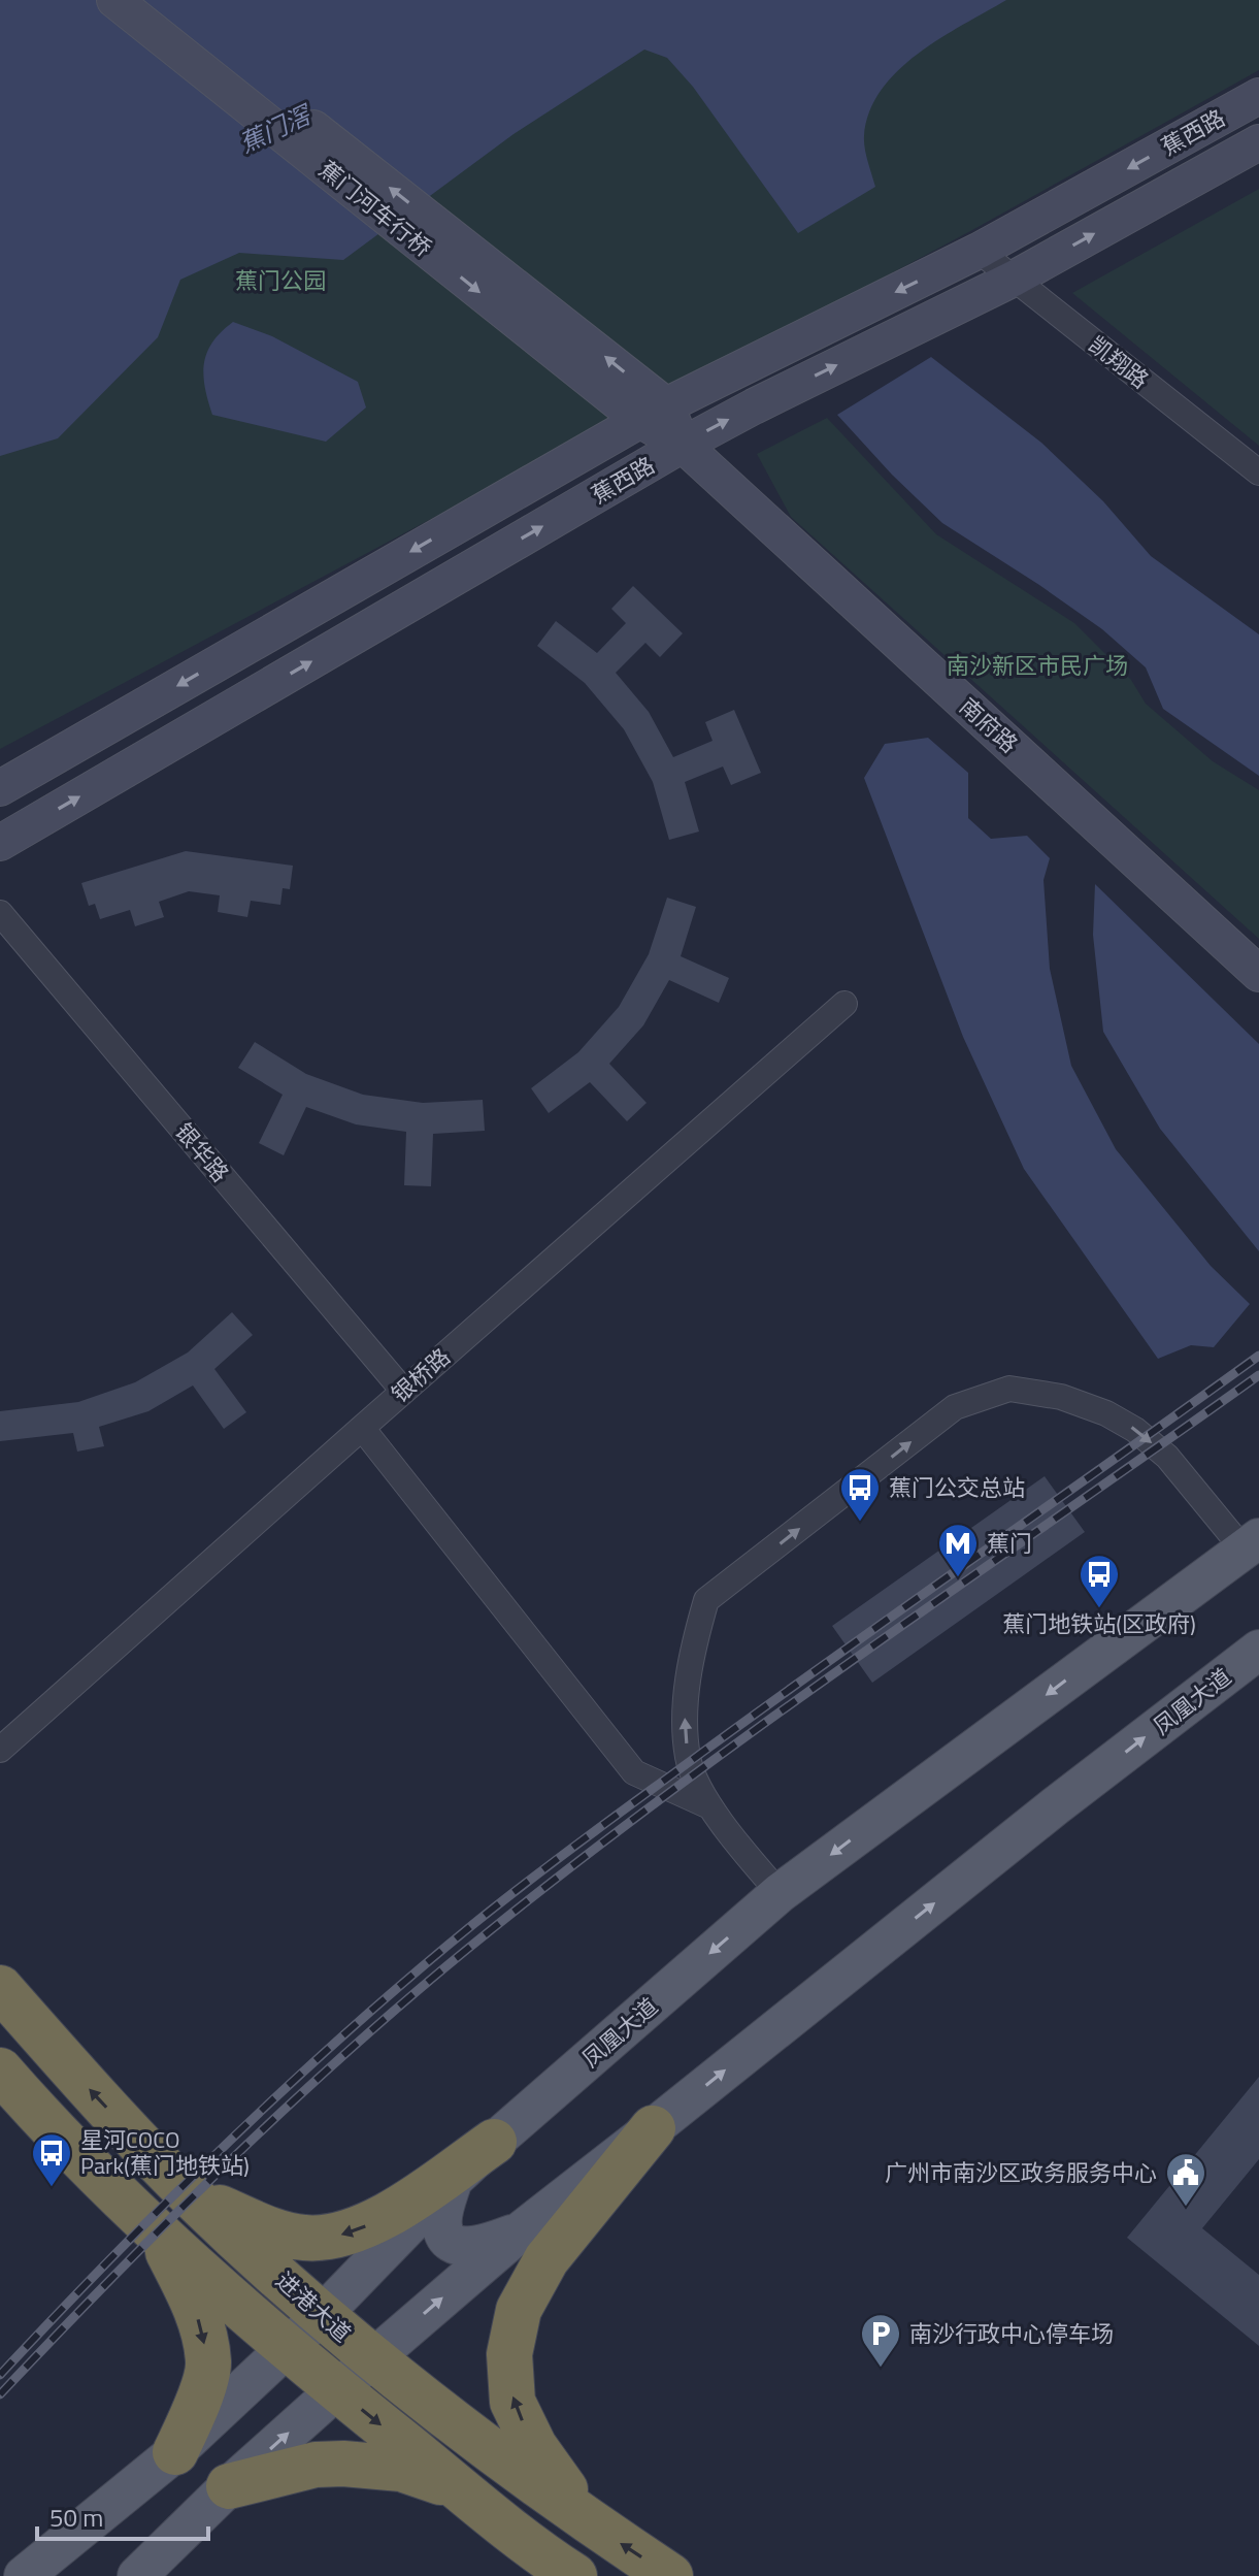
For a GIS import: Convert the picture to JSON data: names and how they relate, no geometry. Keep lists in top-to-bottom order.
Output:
{
  "streets": {
    "highway": ["进港大道"],
    "main road": ["凤凰大道"],
    "street": [
      "蕉西路",
      "蕉门河车行桥",
      "凯翔路",
      "南府路",
      "银华路",
      "银桥路"
    ]
  },
  "crossings": [
    ["蕉西路", "凯翔路"],
    ["蕉西路", "南府路"],
    ["蕉门河车行桥", "南府路"],
    ["银华路", "银桥路"],
    ["凤凰大道", "进港大道"]
  ],
  "water": ["蕉门滘"],
  "parks": ["蕉门公园", "南沙新区市民广场"],
  "places": {
    "bus stop": ["蕉门公交总站", "蕉门地铁站(区政府)", "星河COCO Park(蕉门地铁站)"],
    "metro station": ["蕉门"],
    "public building": ["广州市南沙区政务服务中心"],
    "parking": ["南沙行政中心停车场"]
  },
  "scale_bar": "50 m"
}
